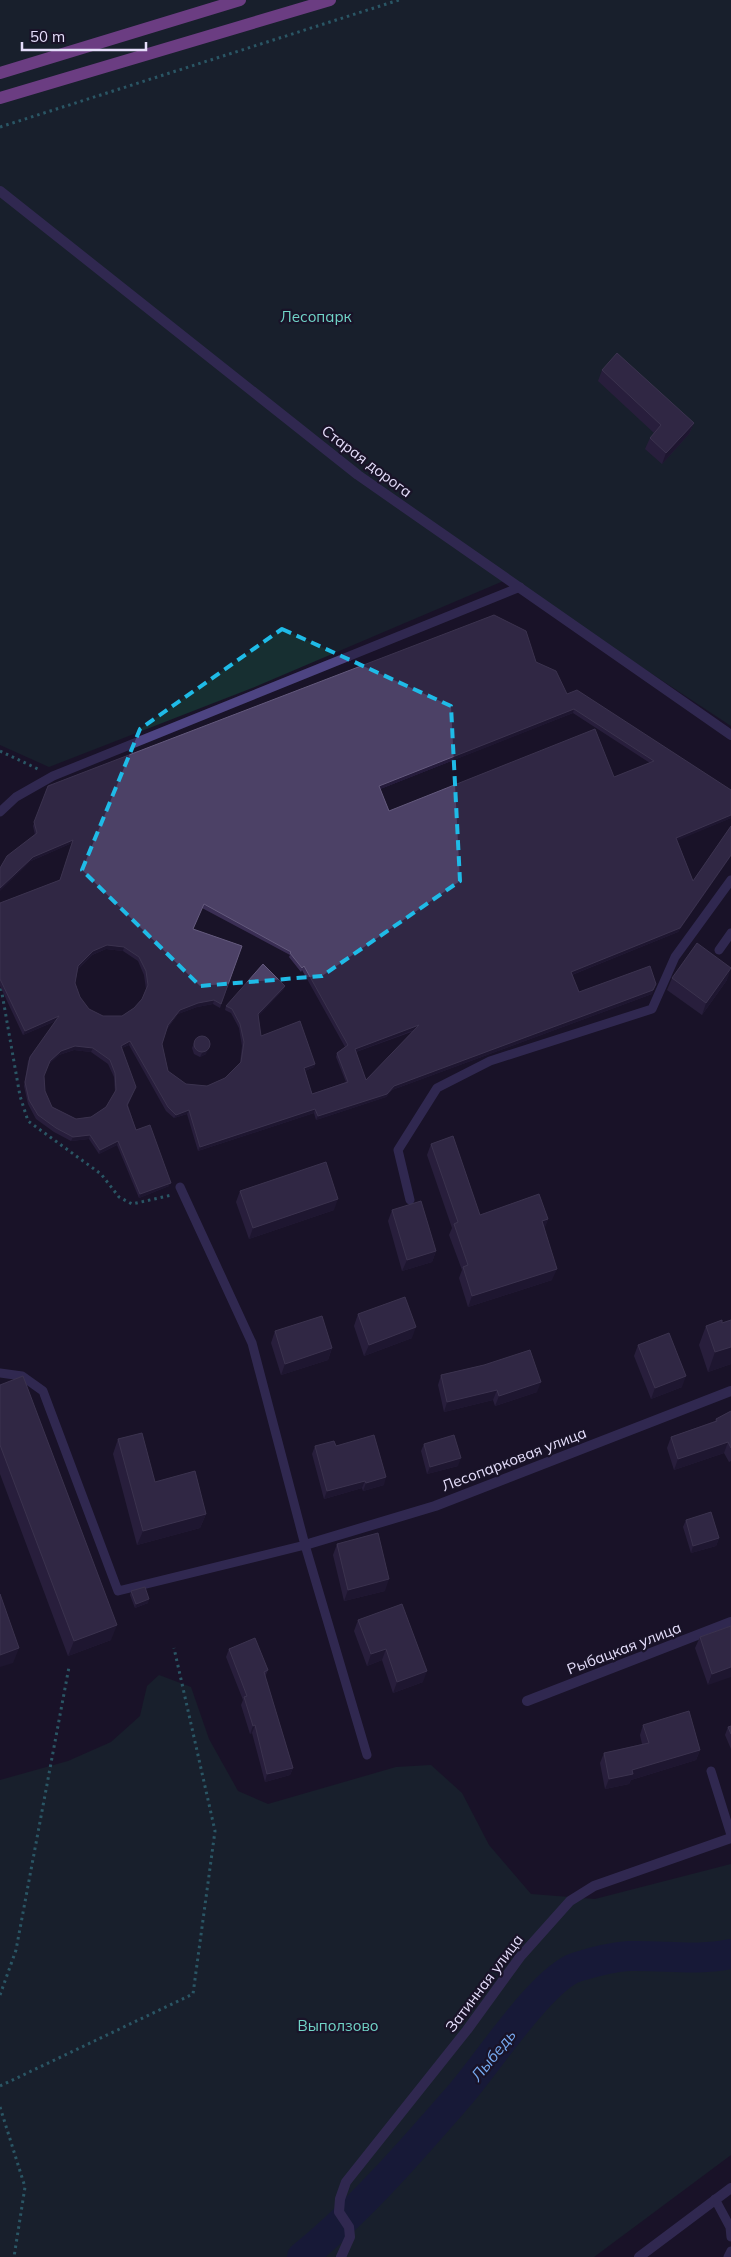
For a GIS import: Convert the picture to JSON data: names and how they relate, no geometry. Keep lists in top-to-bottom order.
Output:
{
  "streets": {
    "street": [
      "Старая дорога",
      "Лесопарковая улица",
      "Рыбацкая улица",
      "Затинная улица"
    ]
  },
  "water": ["Лыбедь"],
  "parks": ["Лесопарк", "Выползово"],
  "scale_bar": "50 m"
}
